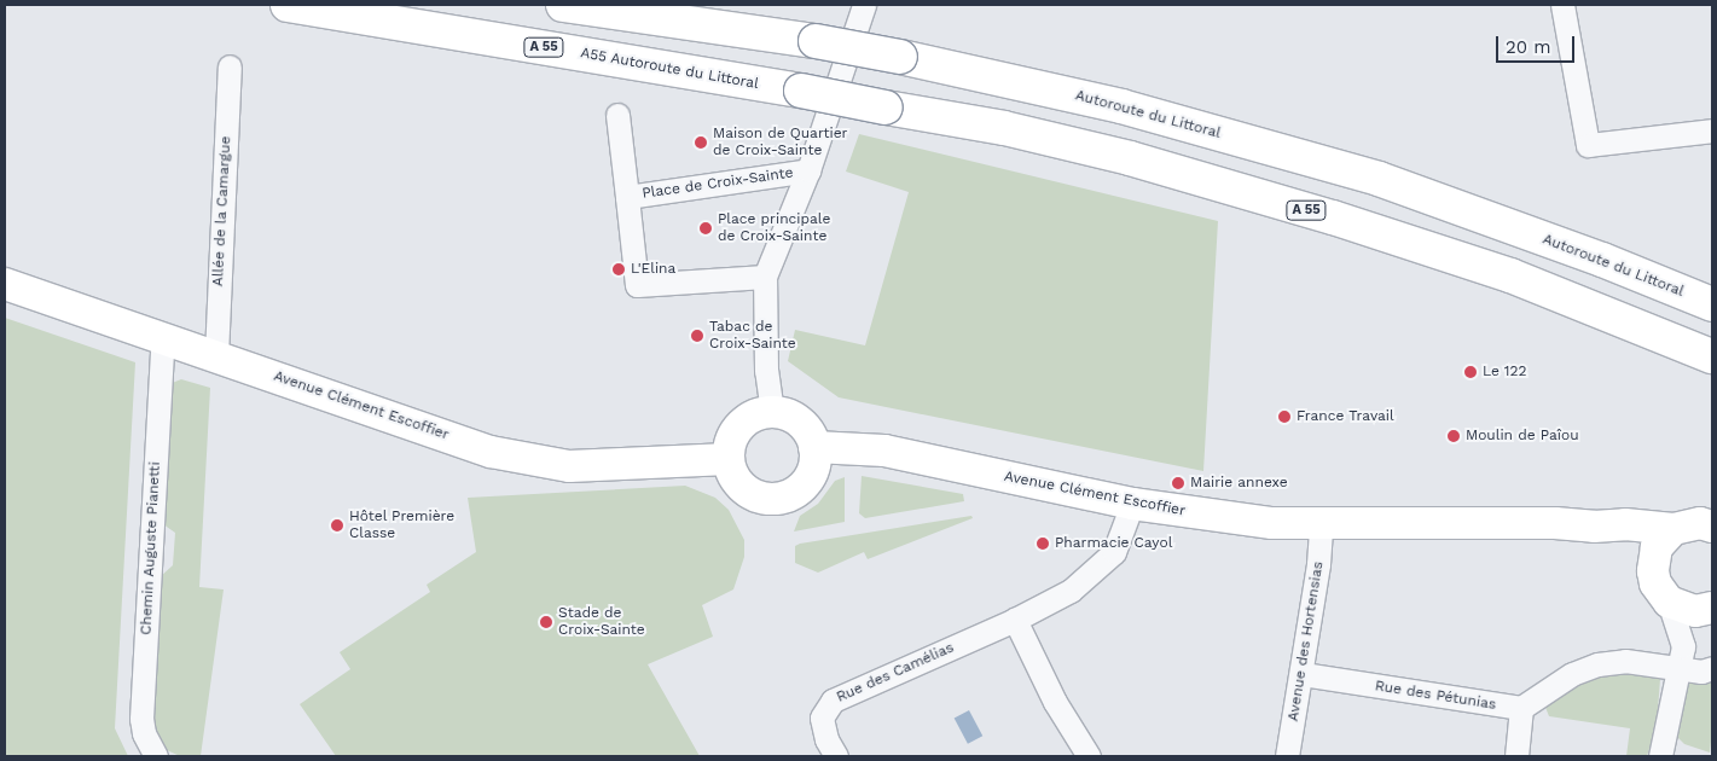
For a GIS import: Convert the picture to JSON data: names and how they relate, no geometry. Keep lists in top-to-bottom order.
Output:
{
  "streets": {
    "highway": ["A 55", "A55 Autoroute du Littoral", "Autoroute du Littoral"],
    "main road": ["Avenue Clément Escoffier"],
    "street": [
      "Place de Croix-Sainte",
      "Allée de la Camargue",
      "Chemin Auguste Pianetti",
      "Avenue des Hortensias",
      "Rue des Camélias",
      "Rue des Pétunias"
    ]
  },
  "crossings": [
    ["Allée de la Camargue", "Avenue Clément Escoffier"],
    ["Avenue Clément Escoffier", "Chemin Auguste Pianetti"],
    ["Avenue Clément Escoffier", "Avenue des Hortensias"],
    ["Avenue des Hortensias", "Rue des Pétunias"]
  ],
  "places": [
    "Maison de Quartier de Croix-Sainte",
    "Place principale de Croix-Sainte",
    "L'Elina",
    "Tabac de Croix-Sainte",
    "Le 122",
    "France Travail",
    "Moulin de Paîou",
    "Mairie annexe",
    "Hôtel Première Classe",
    "Pharmacie Cayol",
    "Stade de Croix-Sainte"
  ],
  "scale_bar": "20 m"
}
